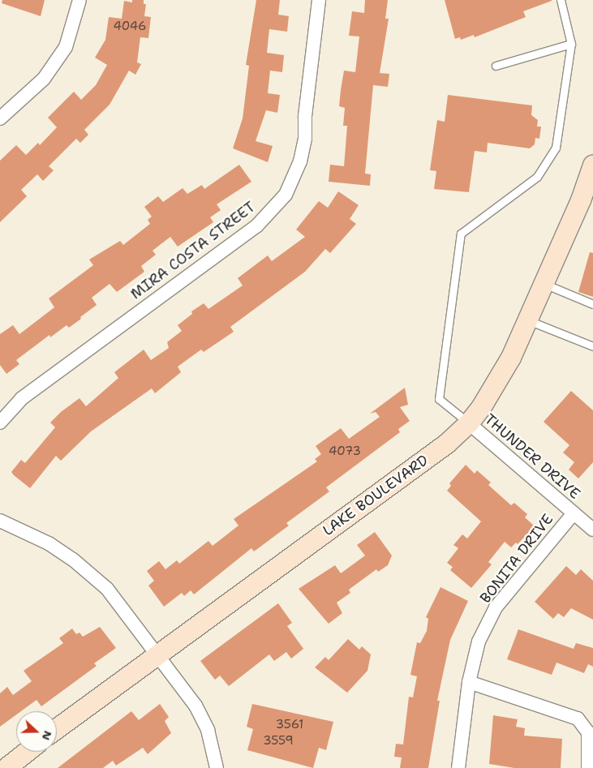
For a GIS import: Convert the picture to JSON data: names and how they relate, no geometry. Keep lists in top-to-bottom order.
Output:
{
  "streets": {
    "main road": ["LAKE BOULEVARD"],
    "street": ["MIRA COSTA STREET", "THUNDER DRIVE", "BONITA DRIVE"]
  },
  "crossings": [
    ["THUNDER DRIVE", "LAKE BOULEVARD"],
    ["THUNDER DRIVE", "BONITA DRIVE"]
  ],
  "house_numbers": [
    "4046",
    "4073",
    "3561",
    "3559"
  ],
  "north": "right"
}
